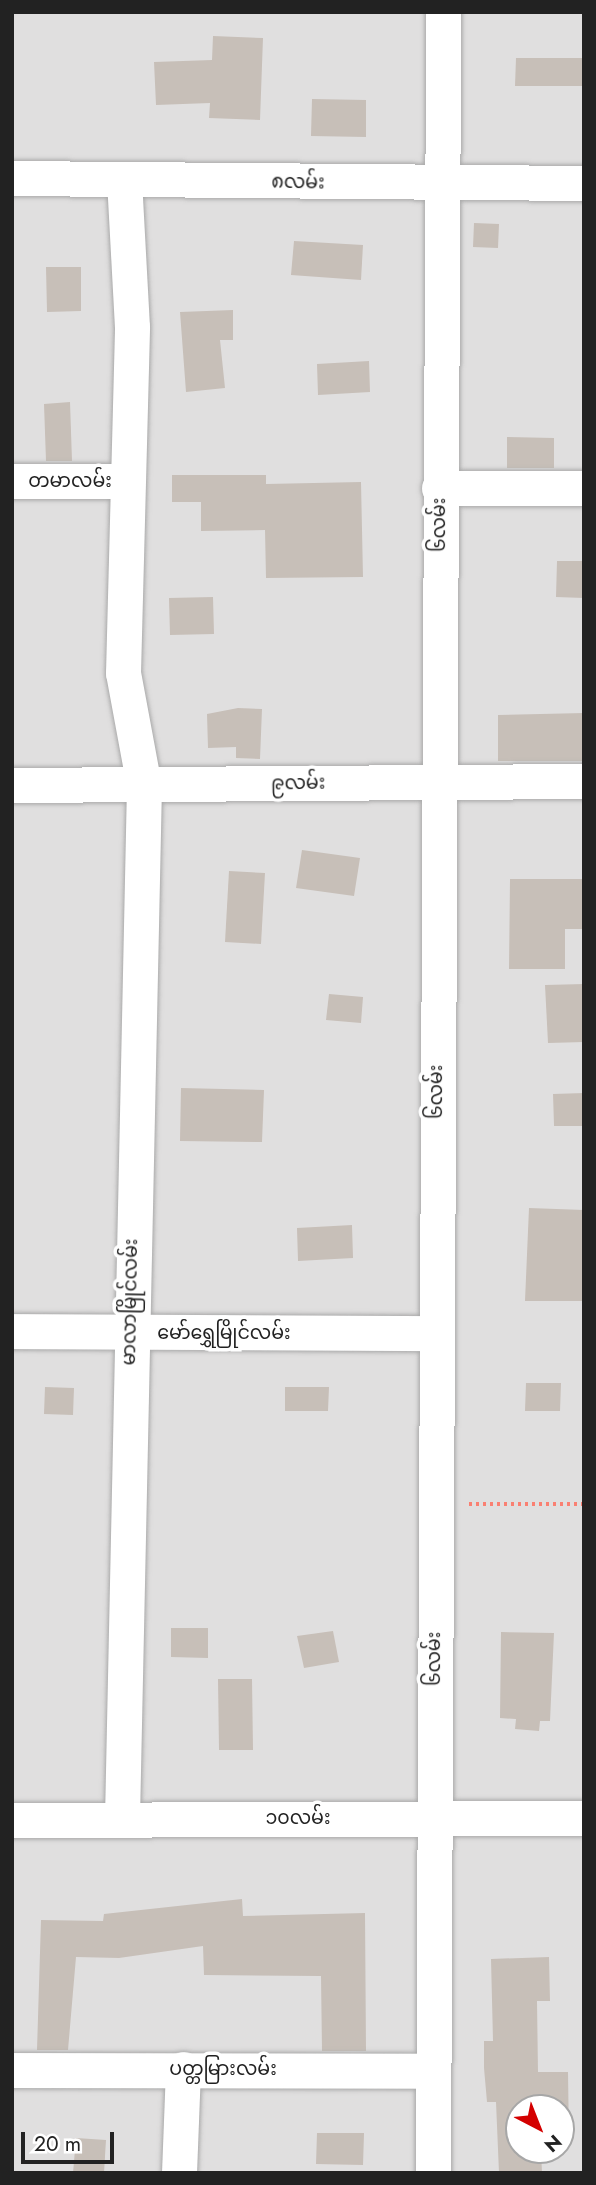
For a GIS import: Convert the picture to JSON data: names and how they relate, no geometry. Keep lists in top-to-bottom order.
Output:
{
  "streets": {
    "street": [
      "၈လမ်း",
      "တမာလမ်း",
      "၆လမ်း",
      "၉လမ်း",
      "မာလာမြိုင်လမ်း",
      "မော်ရွှေမြိုင်လမ်း",
      "၁၀လမ်း",
      "ပတ္တမြားလမ်း"
    ]
  },
  "crossings": [
    ["၈လမ်း", "၆လမ်း"],
    ["၈လမ်း", "မာလာမြိုင်လမ်း"],
    ["တမာလမ်း", "မာလာမြိုင်လမ်း"],
    ["၆လမ်း", "၉လမ်း"],
    ["၆လမ်း", "မော်ရွှေမြိုင်လမ်း"],
    ["၆လမ်း", "၁၀လမ်း"],
    ["၆လမ်း", "ပတ္တမြားလမ်း"],
    ["၉လမ်း", "မာလာမြိုင်လမ်း"],
    ["မာလာမြိုင်လမ်း", "မော်ရွှေမြိုင်လမ်း"],
    ["မာလာမြိုင်လမ်း", "၁၀လမ်း"]
  ],
  "scale_bar": "20 m",
  "north": "bottom right"
}
